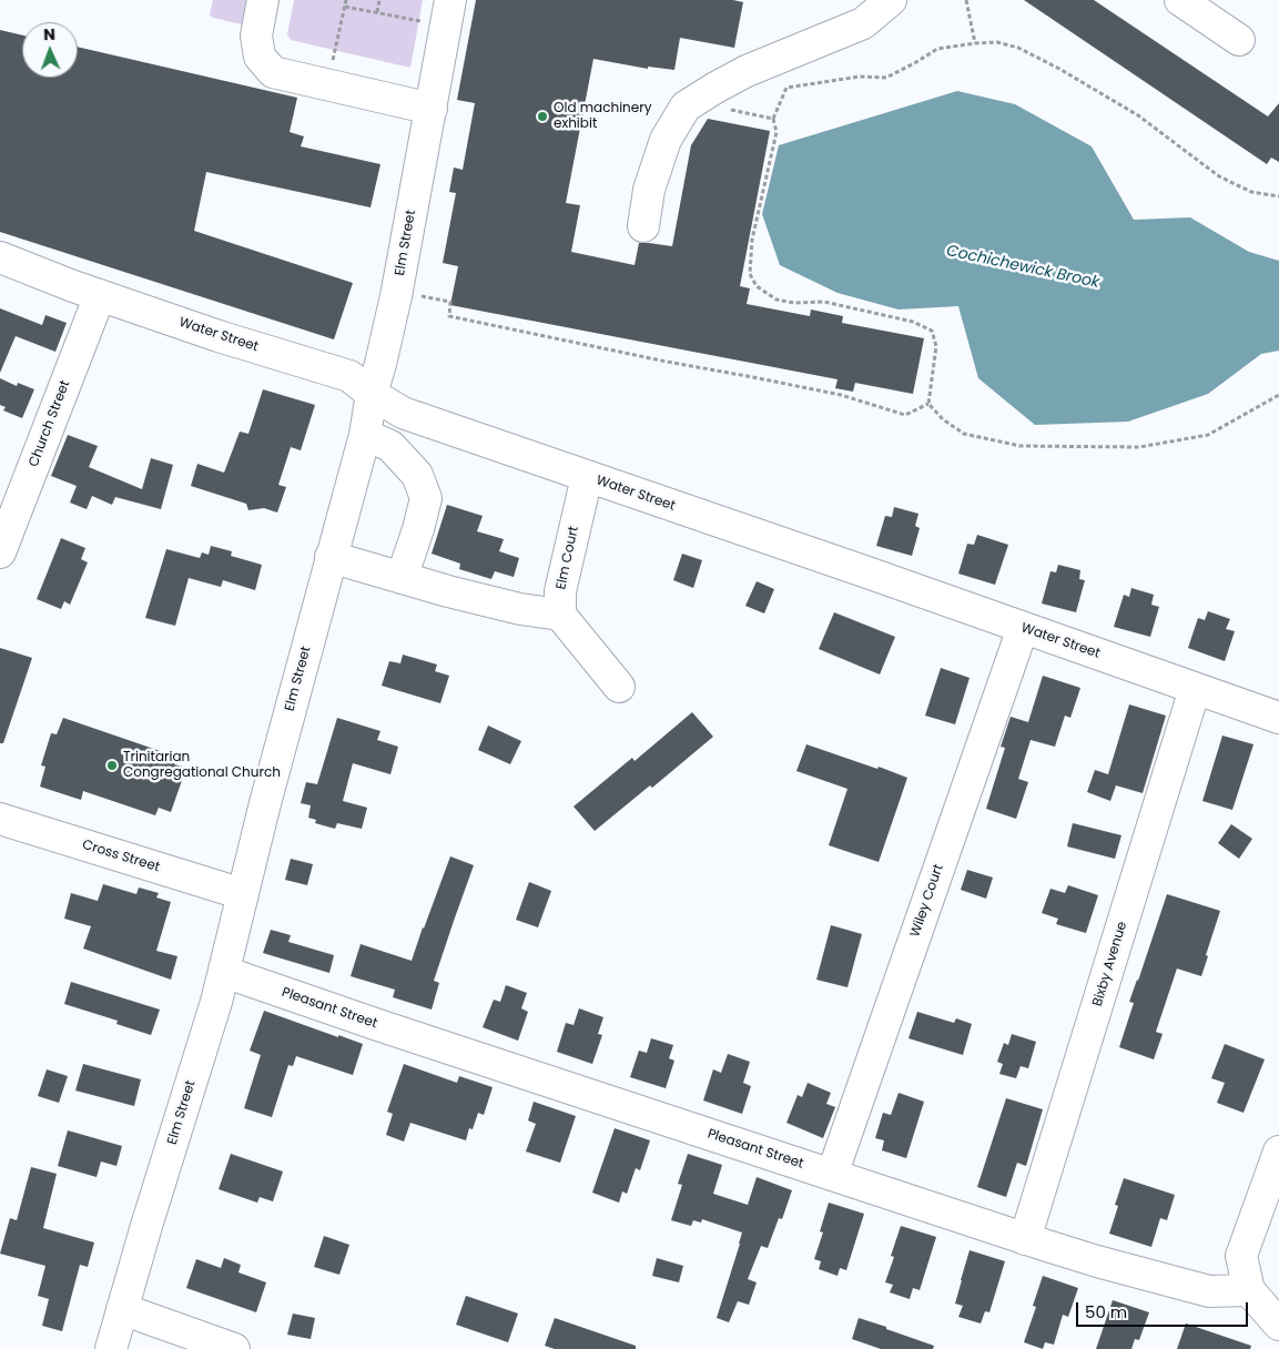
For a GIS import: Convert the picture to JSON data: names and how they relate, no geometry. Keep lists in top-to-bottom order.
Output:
{
  "streets": {
    "street": [
      "Elm Street",
      "Water Street",
      "Church Street",
      "Elm Court",
      "Cross Street",
      "Wiley Court",
      "Bixby Avenue",
      "Pleasant Street"
    ]
  },
  "crossings": [
    ["Elm Street", "Water Street"],
    ["Elm Street", "Cross Street"],
    ["Elm Street", "Pleasant Street"],
    ["Water Street", "Church Street"],
    ["Water Street", "Elm Court"],
    ["Water Street", "Wiley Court"],
    ["Water Street", "Bixby Avenue"],
    ["Wiley Court", "Pleasant Street"],
    ["Bixby Avenue", "Pleasant Street"]
  ],
  "water": ["Cochichewick Brook"],
  "places": ["Old machinery exhibit", "Trinitarian Congregational Church"],
  "scale_bar": "50 m",
  "north": "top"
}
